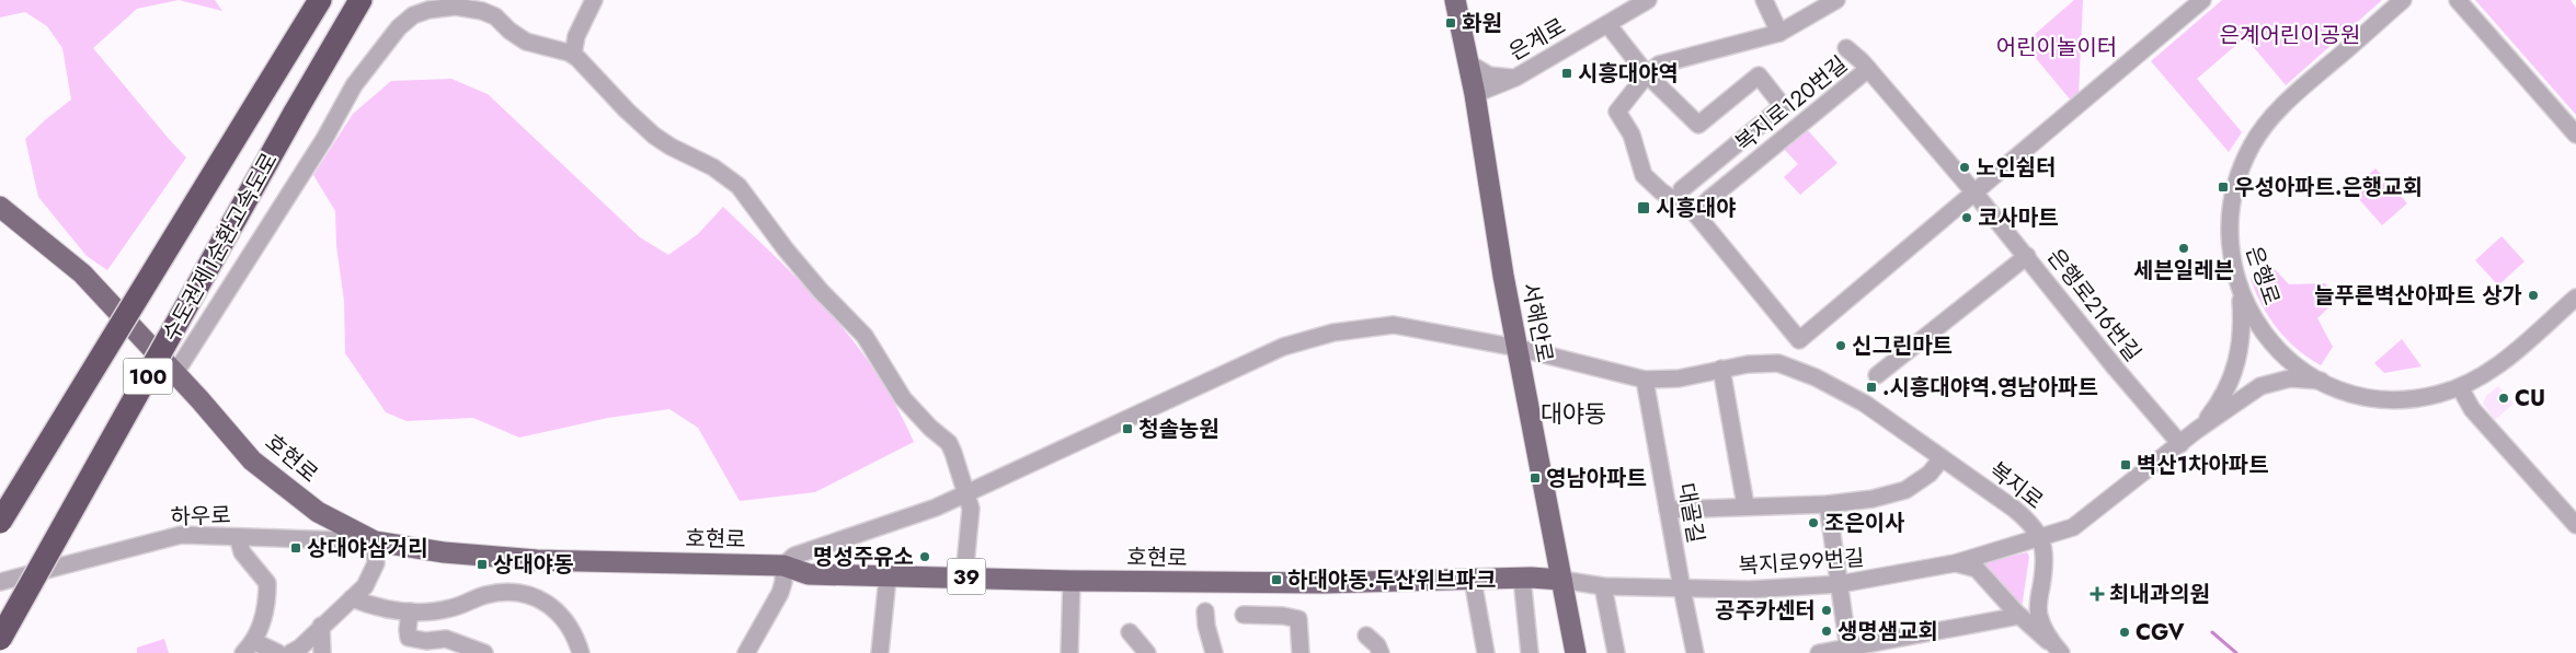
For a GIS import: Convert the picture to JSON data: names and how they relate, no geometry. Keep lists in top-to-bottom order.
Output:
{
  "streets": {
    "highway": ["수도권제1순환고속도로", "100"],
    "main road": ["서해안로", "호현로", "39"],
    "street": [
      "은계로",
      "복지로120번길",
      "은행로",
      "은행로216번길",
      "복지로",
      "대골길",
      "하우로",
      "복지로99번길"
    ]
  },
  "crossings": [
    ["은계로", "서해안로"],
    ["복지로120번길", "은행로216번길"],
    ["서해안로", "호현로"],
    ["서해안로", "복지로"],
    ["서해안로", "복지로99번길"],
    ["호현로", "복지로"],
    ["호현로", "하우로"],
    ["호현로", "복지로99번길"],
    ["복지로", "대골길"],
    ["복지로", "복지로99번길"],
    ["대골길", "복지로99번길"]
  ],
  "districts": ["대야동"],
  "parks": ["은계어린이공원", "어린이놀이터"],
  "places": {
    "transit": [
      "화원",
      "시흥대야역",
      "우성아파트.은행교회",
      "시흥대야",
      ".시흥대야역.영남아파트",
      "청솔농원",
      "벽산1차아파트",
      "영남아파트",
      "상대야삼거리",
      "상대야동",
      "하대야동.두산위브파크"
    ],
    "other": [
      "노인쉼터",
      "코사마트",
      "세븐일레븐",
      "늘푸른벽산아파트 상가",
      "신그린마트",
      "CU",
      "조은이사",
      "명성주유소",
      "공주카센터",
      "생명샘교회",
      "CGV"
    ],
    "health": ["최내과의원"]
  }
}
